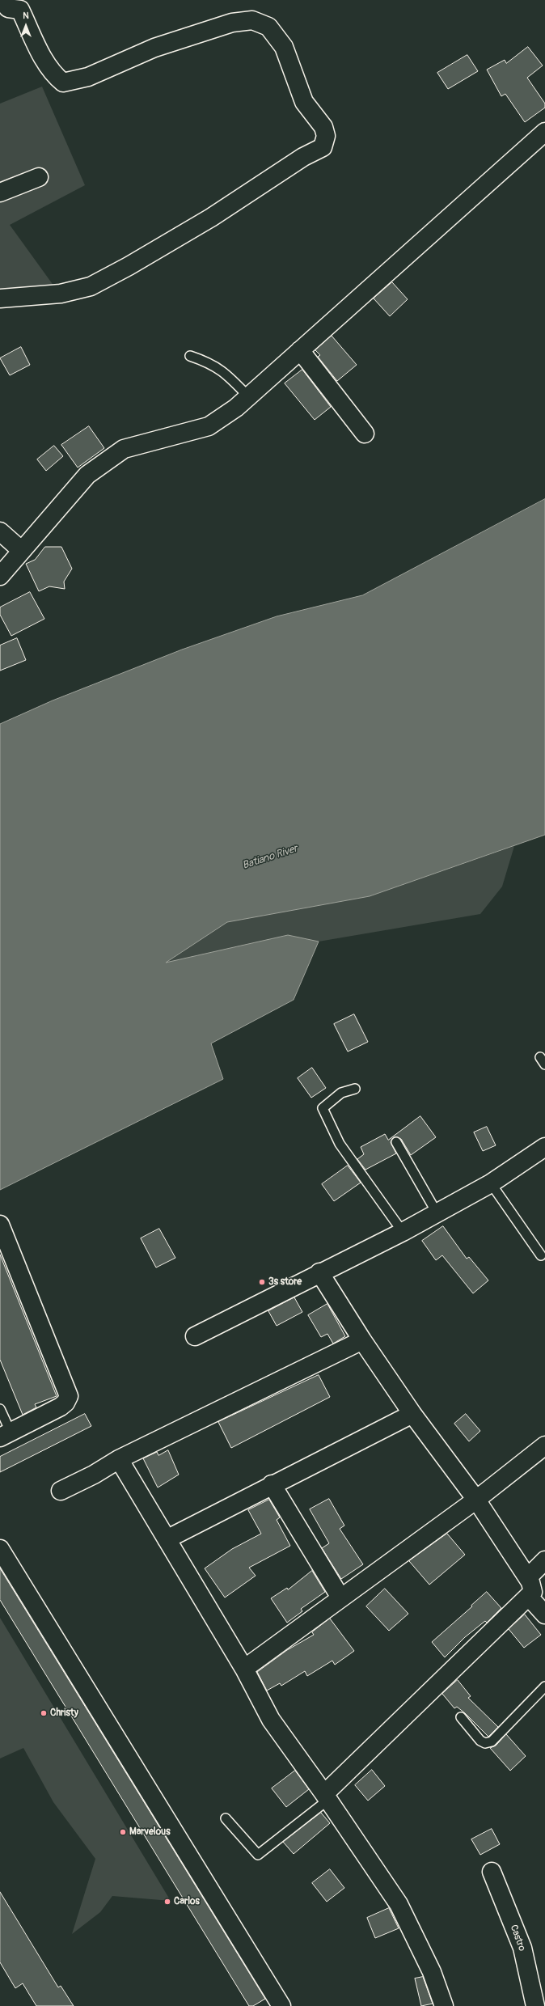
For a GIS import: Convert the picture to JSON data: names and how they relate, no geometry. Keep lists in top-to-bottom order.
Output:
{
  "streets": {
    "street": ["Castro"]
  },
  "water": ["Batiano River"],
  "places": [
    "3s store",
    "Christy",
    "Marvelous",
    "Carlos"
  ],
  "north": "top"
}
